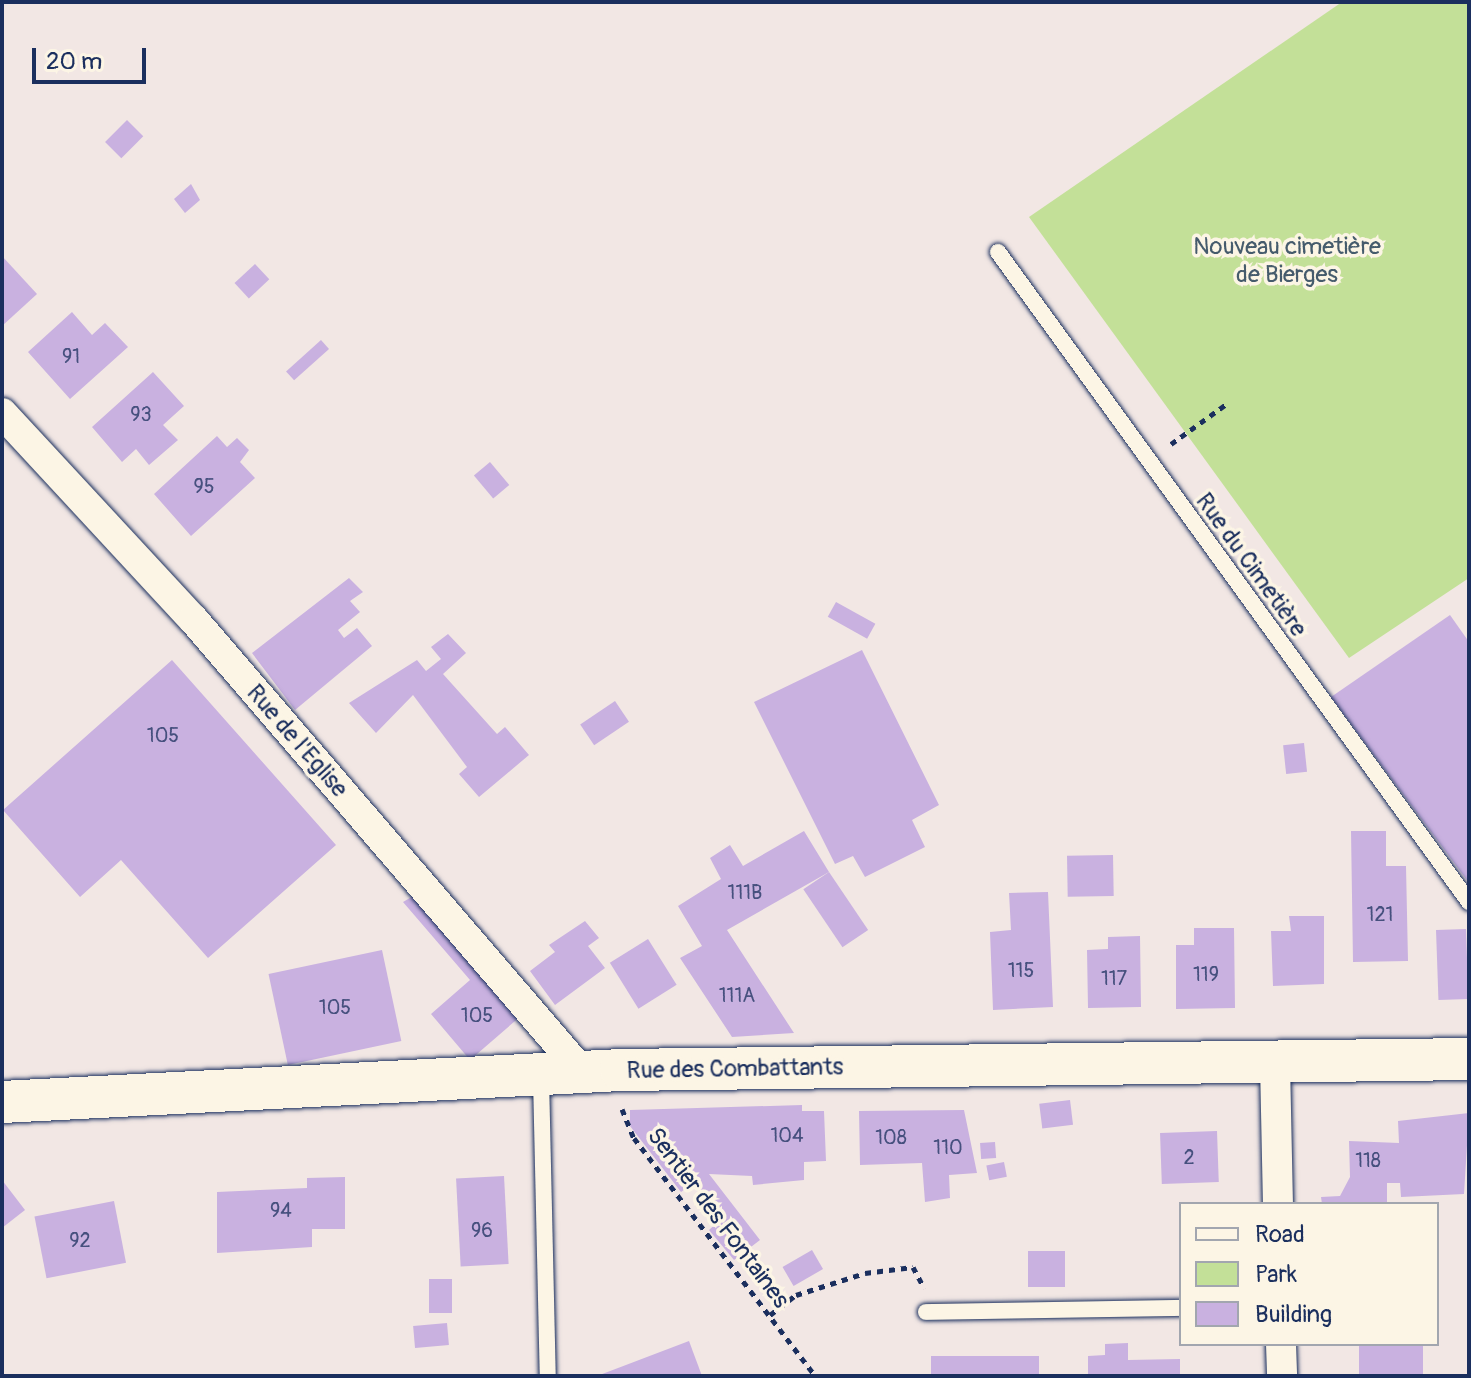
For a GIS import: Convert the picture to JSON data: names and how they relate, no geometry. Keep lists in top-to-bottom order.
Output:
{
  "streets": {
    "street": ["Rue de l'Eglise", "Rue des Combattants"],
    "lane": ["Rue du Cimetière"],
    "path": ["Sentier des Fontaines"]
  },
  "crossings": [
    ["Rue de l'Eglise", "Rue des Combattants"],
    ["Rue de l'Eglise", "Sentier des Fontaines"],
    ["Rue des Combattants", "Sentier des Fontaines"]
  ],
  "parks": ["Nouveau cimetière de Bierges"],
  "house_numbers": [
    "91",
    "93",
    "95",
    "105",
    "111B",
    "121",
    "115",
    "119",
    "117",
    "111A",
    "105",
    "105",
    "104",
    "108",
    "110",
    "2",
    "118",
    "94",
    "96",
    "92"
  ],
  "legend": ["Road", "Park", "Building"],
  "scale_bar": "20 m"
}
